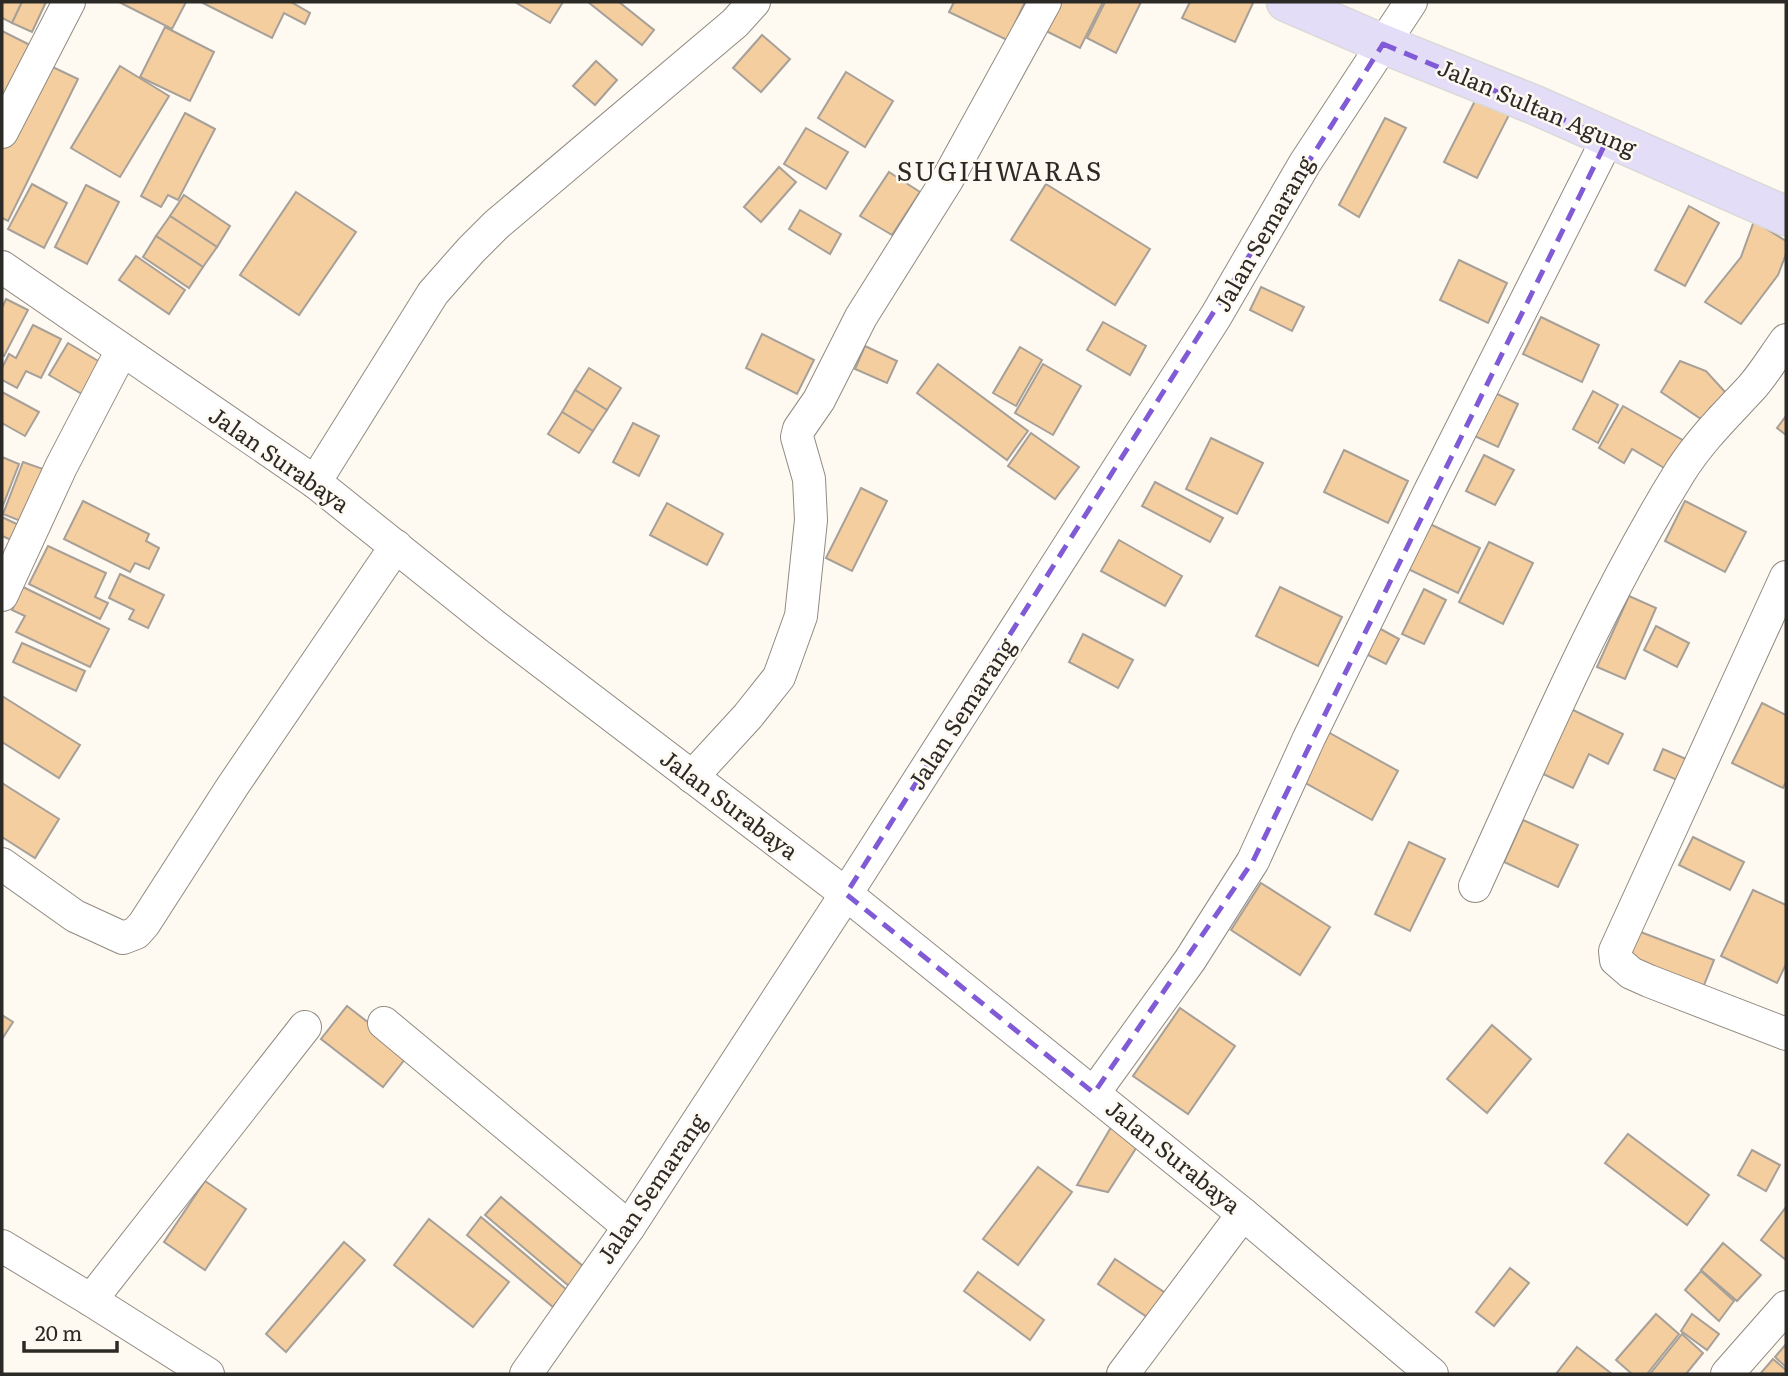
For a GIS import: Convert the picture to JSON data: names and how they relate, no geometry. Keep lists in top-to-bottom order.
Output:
{
  "streets": {
    "main road": ["Jalan Sultan Agung"],
    "street": ["Jalan Semarang", "Jalan Surabaya"]
  },
  "crossings": [
    ["Jalan Sultan Agung", "Jalan Semarang"],
    ["Jalan Semarang", "Jalan Surabaya"]
  ],
  "districts": ["SUGIHWARAS"],
  "scale_bar": "20 m"
}
